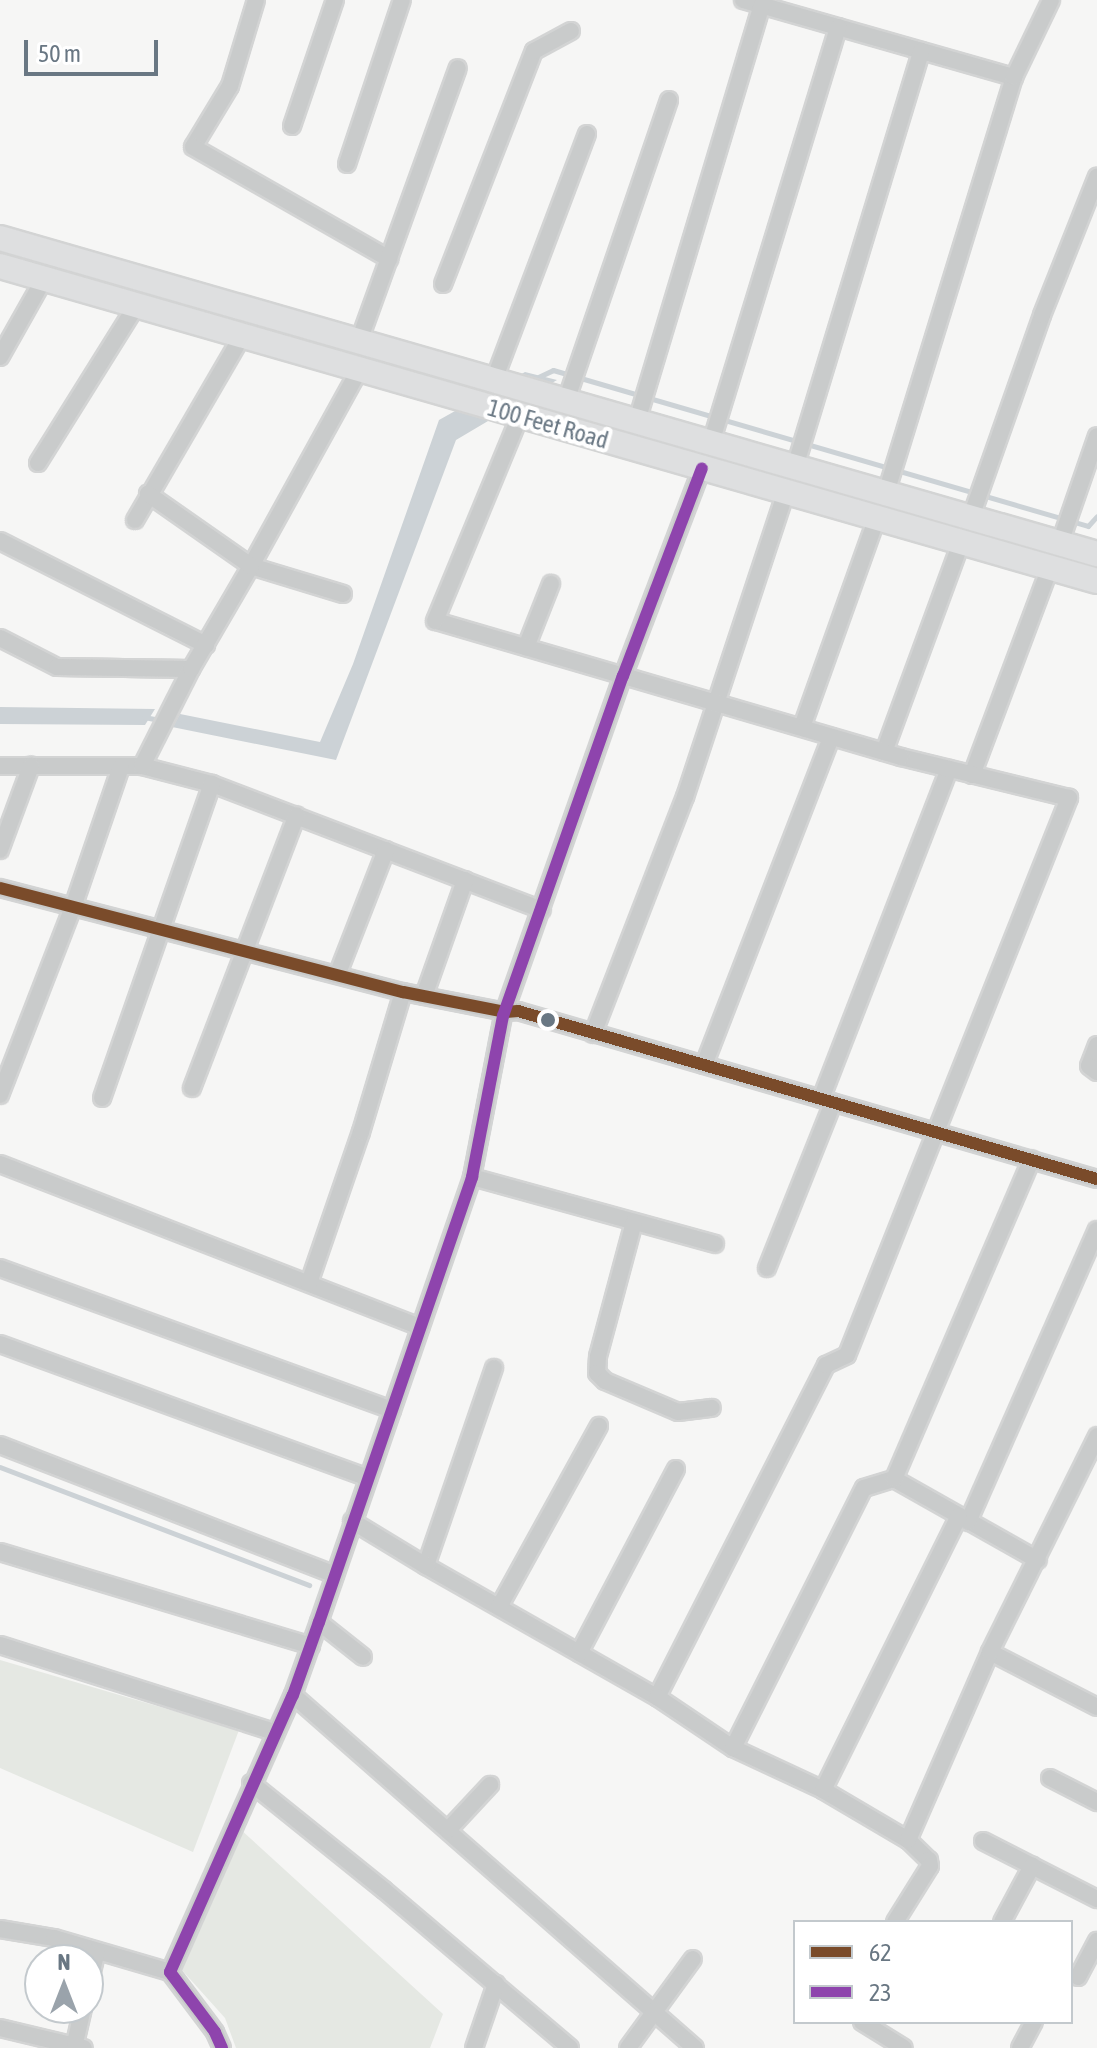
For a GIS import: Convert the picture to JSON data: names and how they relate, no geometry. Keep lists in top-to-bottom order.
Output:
{
  "streets": {
    "main road": ["100 Feet Road"]
  },
  "lines": ["transit line 23", "transit line 62"],
  "legend": ["62", "23"],
  "scale_bar": "50 m",
  "north": "top"
}
